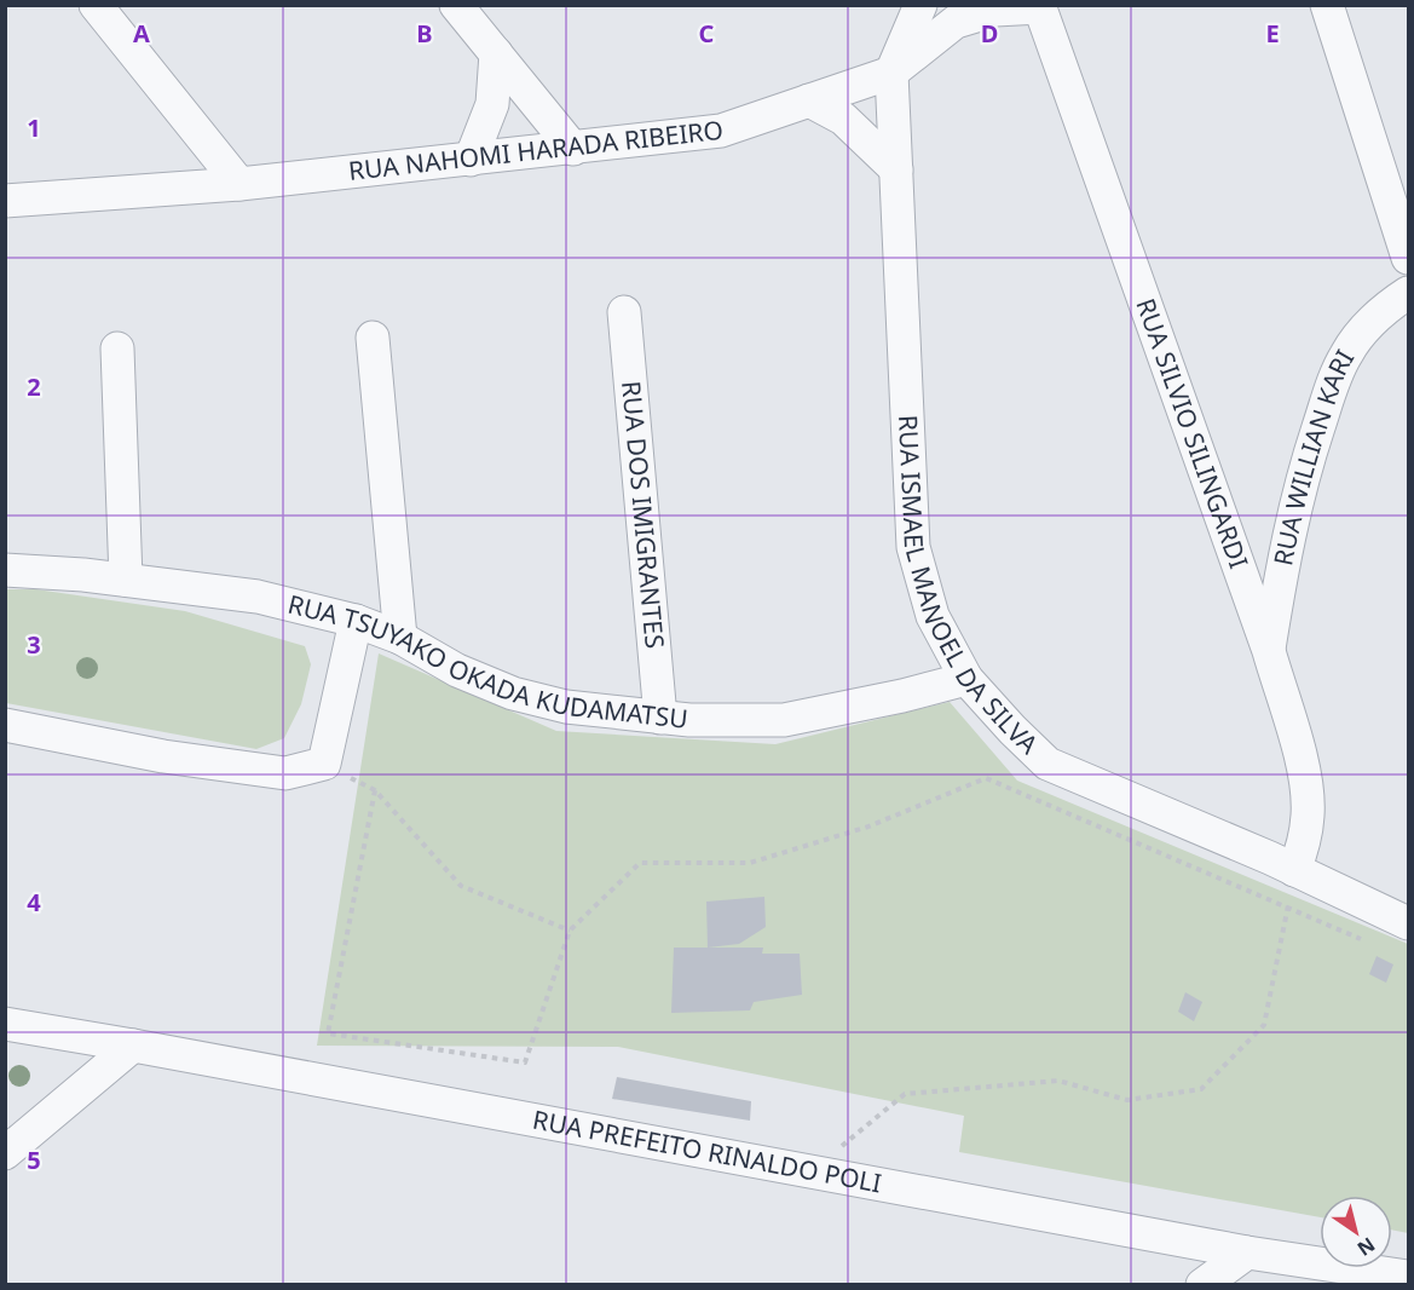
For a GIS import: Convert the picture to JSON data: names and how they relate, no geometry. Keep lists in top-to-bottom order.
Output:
{
  "streets": {
    "street": [
      "RUA NAHOMI HARADA RIBEIRO",
      "RUA SILVIO SILINGARDI",
      "RUA WILLIAN KARI",
      "RUA DOS IMIGRANTES",
      "RUA ISMAEL MANOEL DA SILVA",
      "RUA TSUYAKO OKADA KUDAMATSU",
      "RUA PREFEITO RINALDO POLI"
    ]
  },
  "crossings": [
    ["RUA NAHOMI HARADA RIBEIRO", "RUA SILVIO SILINGARDI"],
    ["RUA NAHOMI HARADA RIBEIRO", "RUA ISMAEL MANOEL DA SILVA"],
    ["RUA SILVIO SILINGARDI", "RUA WILLIAN KARI"],
    ["RUA SILVIO SILINGARDI", "RUA ISMAEL MANOEL DA SILVA"],
    ["RUA DOS IMIGRANTES", "RUA TSUYAKO OKADA KUDAMATSU"],
    ["RUA ISMAEL MANOEL DA SILVA", "RUA TSUYAKO OKADA KUDAMATSU"]
  ],
  "north": "bottom right",
  "grid": {
    "columns": [
      "A",
      "B",
      "C",
      "D",
      "E"
    ],
    "rows": [
      "1",
      "2",
      "3",
      "4",
      "5"
    ]
  }
}
